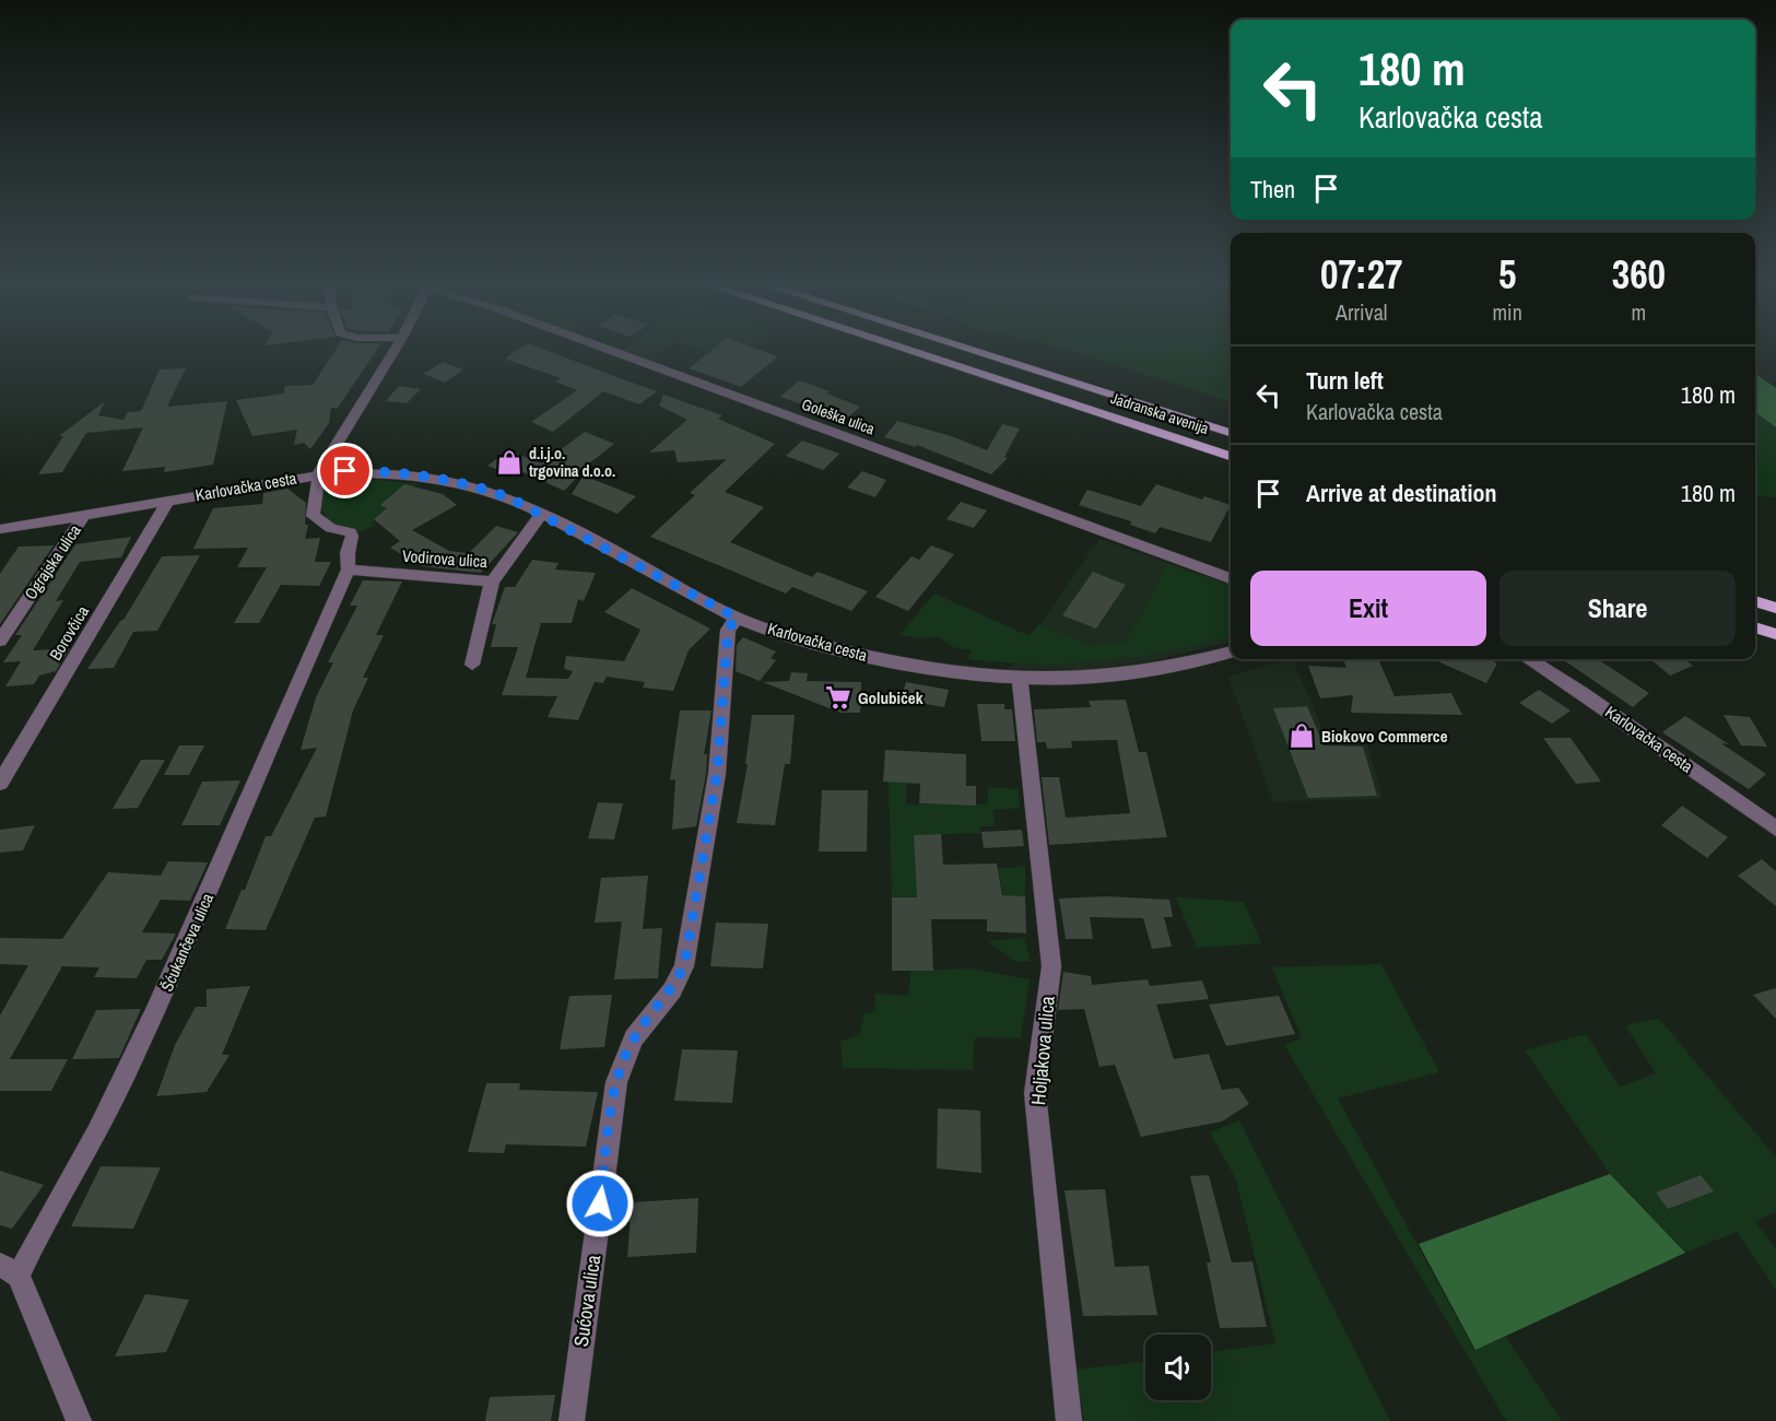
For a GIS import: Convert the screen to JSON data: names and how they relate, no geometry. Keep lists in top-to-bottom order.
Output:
{
  "streets": {
    "main road": ["Jadranska avenija"],
    "street": [
      "Goleška ulica",
      "Karlovačka cesta",
      "Vodirova ulica",
      "Ograjska ulica",
      "Borovčica",
      "Šćukančeva ulica",
      "Holjakova ulica",
      "Sućova ulica"
    ]
  },
  "crossings": [
    ["Karlovačka cesta", "Vodirova ulica"],
    ["Karlovačka cesta", "Ograjska ulica"],
    ["Karlovačka cesta", "Borovčica"],
    ["Karlovačka cesta", "Šćukančeva ulica"],
    ["Karlovačka cesta", "Holjakova ulica"],
    ["Karlovačka cesta", "Sućova ulica"],
    ["Vodirova ulica", "Šćukančeva ulica"]
  ],
  "places": {
    "shop": ["d.i.j.o. trgovina d.o.o.", "Biokovo Commerce"],
    "supermarket": ["Golubiček"]
  },
  "page": {
    "turn": ["180 m", "Karlovačka cesta"],
    "then": "Then",
    "eta": [
      "07:27",
      "Arrival",
      "5",
      "min",
      "360",
      "m"
    ],
    "list": [
      {
        "name": "Turn left",
        "note": "Karlovačka cesta",
        "value": "180 m"
      },
      {
        "name": "Arrive at destination",
        "value": "180 m"
      }
    ],
    "buttons": ["Exit", "Share"]
  }
}
